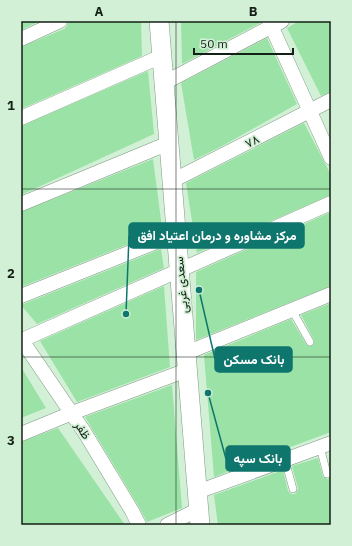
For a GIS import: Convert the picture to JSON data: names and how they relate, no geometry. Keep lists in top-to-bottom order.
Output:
{
  "streets": {
    "main road": ["سعدی غربی"],
    "street": ["۷۸", "ظفر"]
  },
  "crossings": [
    ["۷۸", "سعدی غربی"]
  ],
  "places": ["بانک مسکن", "مرکز مشاوره و درمان اعتیاد افق", "بانک سپه"],
  "scale_bar": "50 m",
  "grid": {
    "columns": ["A", "B"],
    "rows": ["1", "2", "3"]
  }
}
